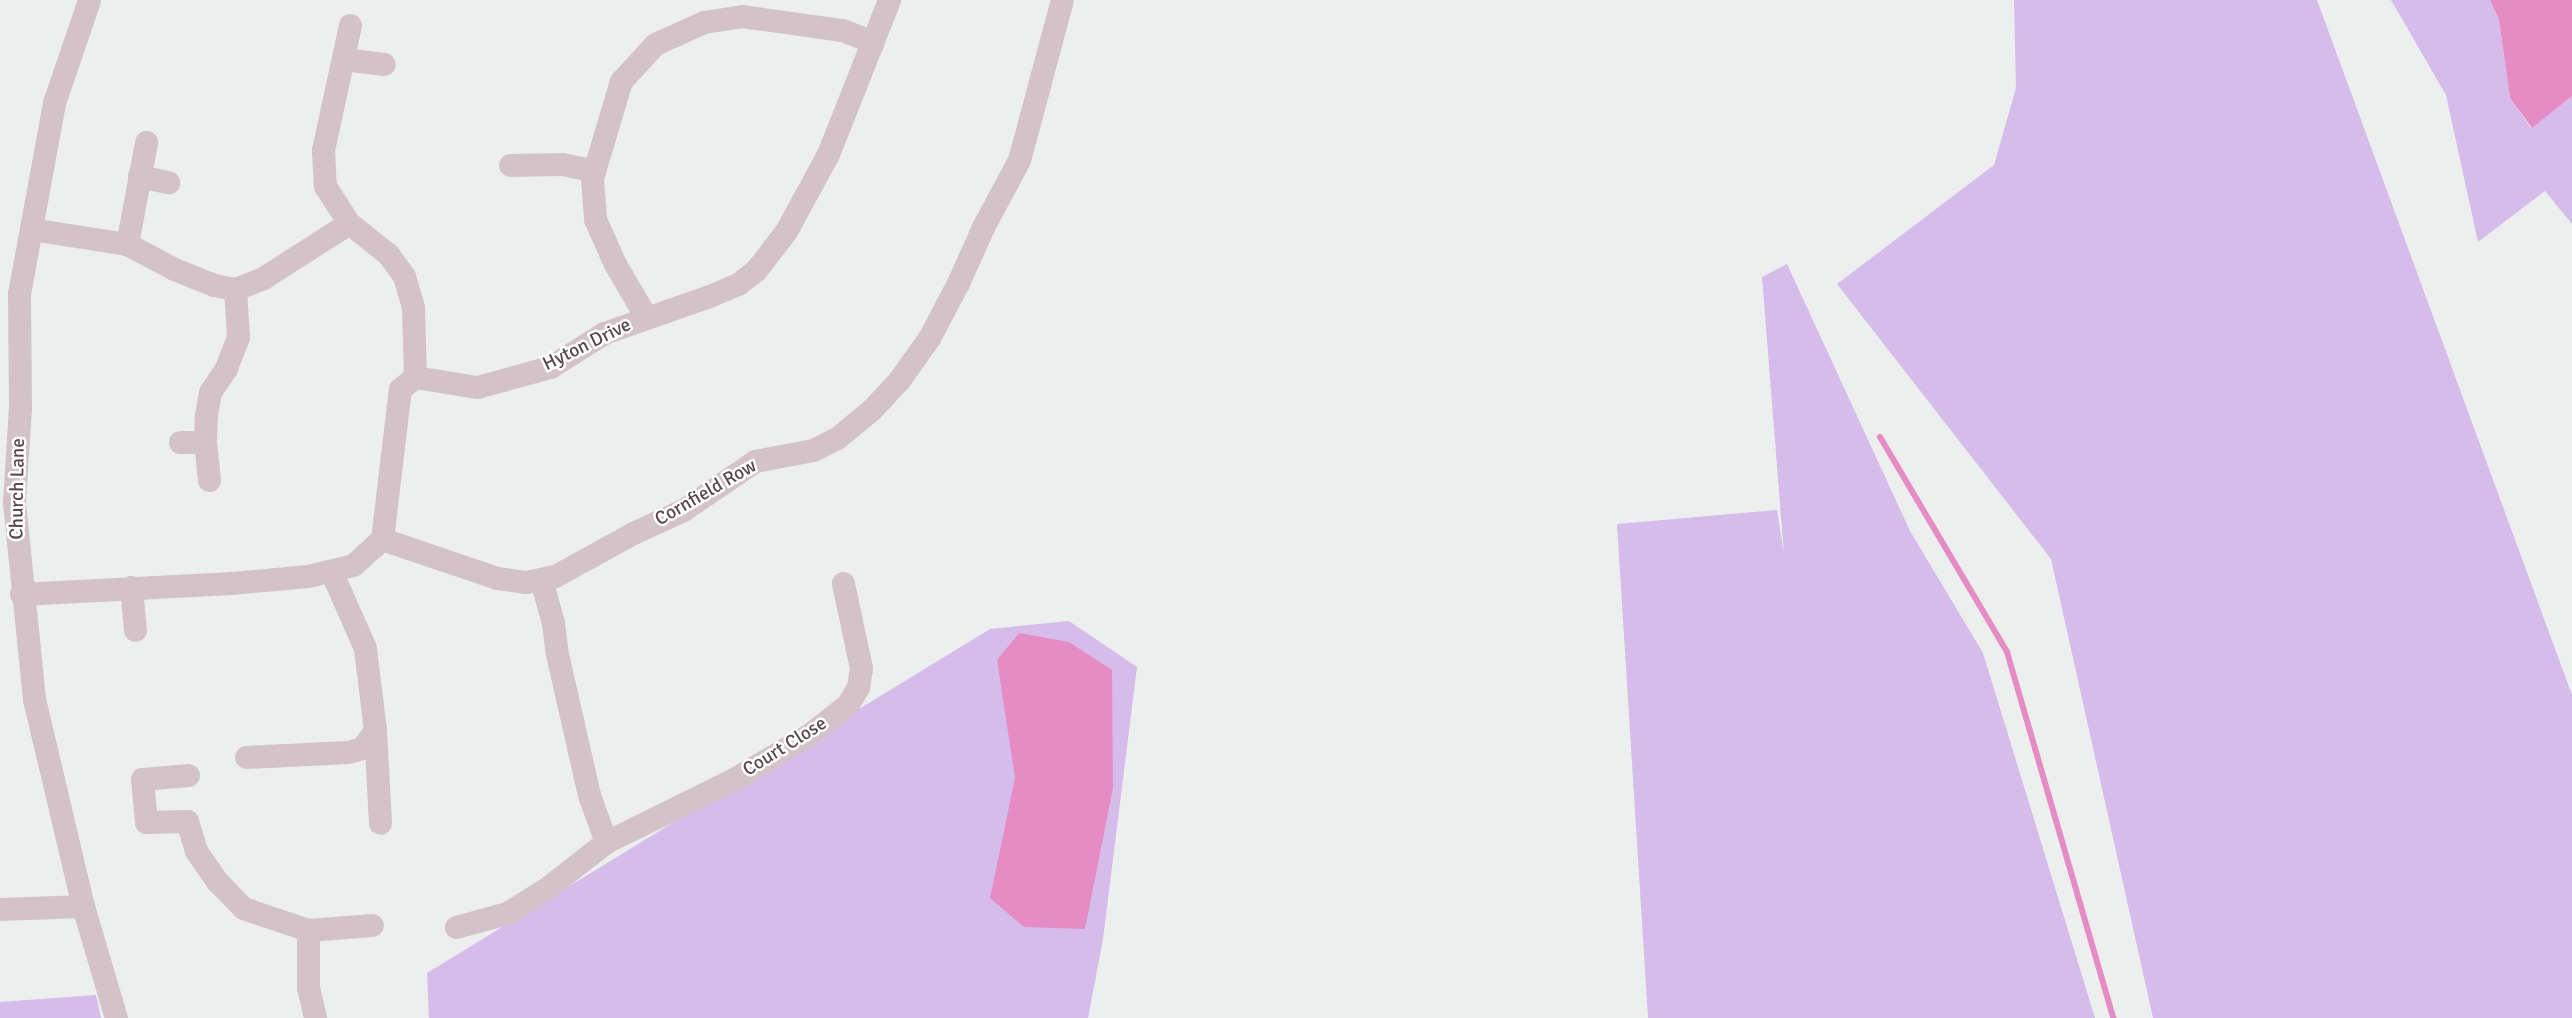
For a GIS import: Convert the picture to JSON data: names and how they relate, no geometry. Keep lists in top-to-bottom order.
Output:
{
  "streets": {
    "street": [
      "Hyton Drive",
      "Church Lane",
      "Cornfield Row",
      "Court Close"
    ]
  }
}
